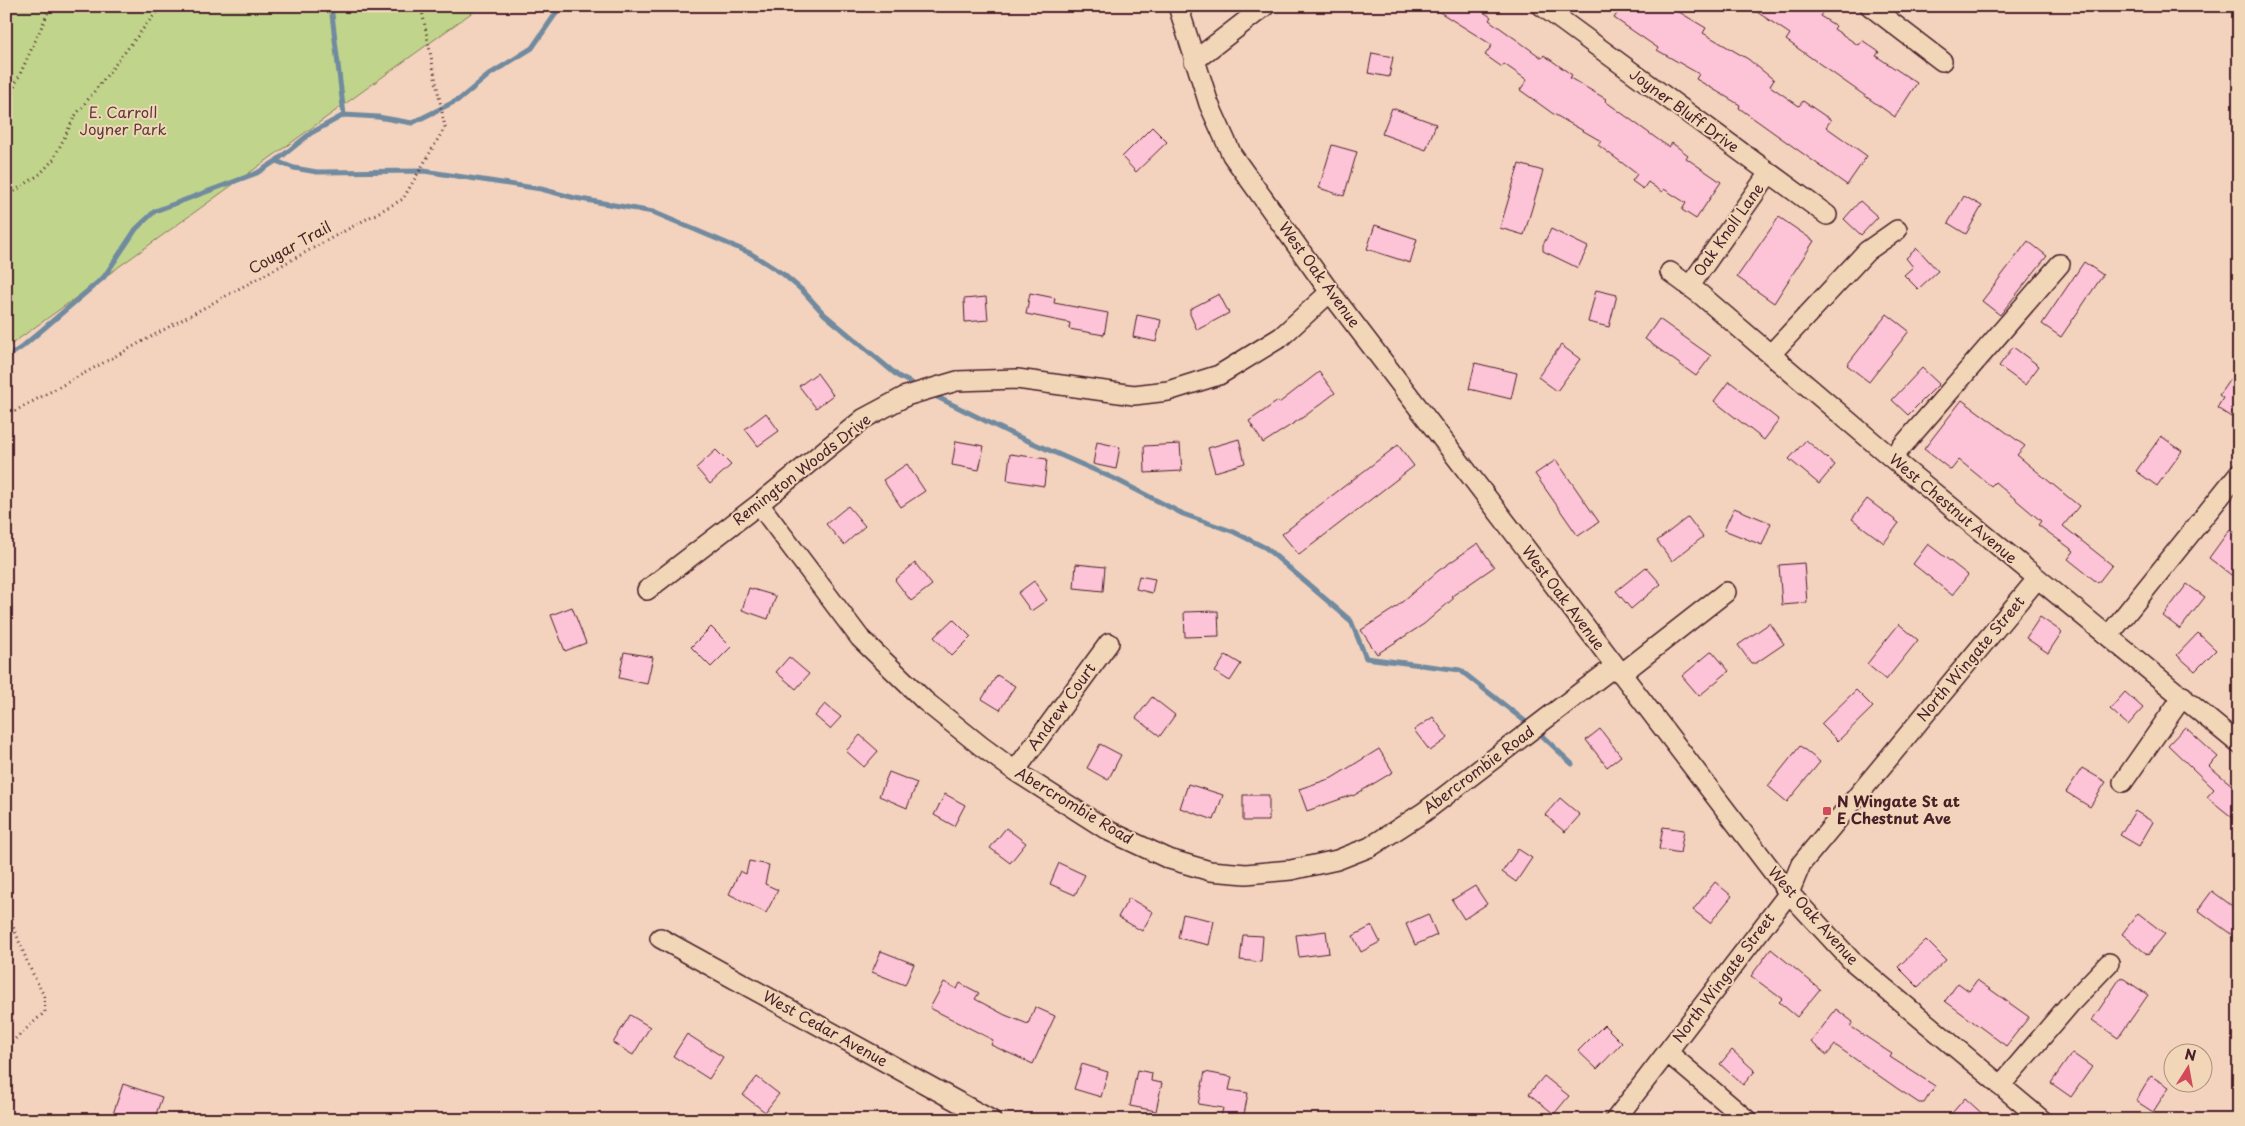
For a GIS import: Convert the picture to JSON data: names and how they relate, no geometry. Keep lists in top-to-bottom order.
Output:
{
  "streets": {
    "street": [
      "Joyner Bluff Drive",
      "Oak Knoll Lane",
      "West Oak Avenue",
      "Remington Woods Drive",
      "West Chestnut Avenue",
      "North Wingate Street",
      "Andrew Court",
      "Abercrombie Road",
      "West Cedar Avenue"
    ],
    "path": ["Cougar Trail"]
  },
  "crossings": [
    ["Joyner Bluff Drive", "Oak Knoll Lane"],
    ["Oak Knoll Lane", "West Chestnut Avenue"],
    ["West Oak Avenue", "Remington Woods Drive"],
    ["West Oak Avenue", "North Wingate Street"],
    ["West Oak Avenue", "Abercrombie Road"],
    ["Remington Woods Drive", "Abercrombie Road"],
    ["West Chestnut Avenue", "North Wingate Street"],
    ["Andrew Court", "Abercrombie Road"]
  ],
  "parks": ["E. Carroll Joyner Park"],
  "places": {
    "transit": ["N Wingate St at E Chestnut Ave"]
  },
  "north": "top"
}
